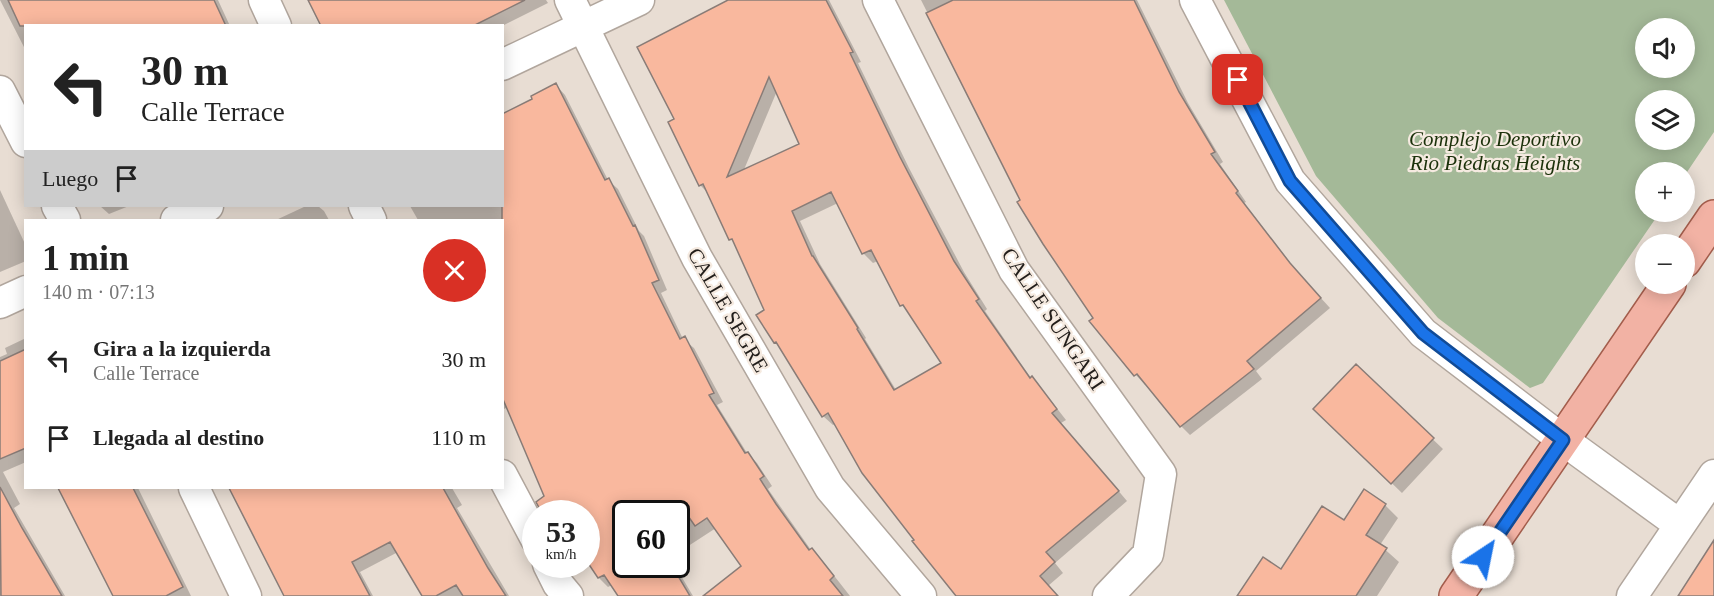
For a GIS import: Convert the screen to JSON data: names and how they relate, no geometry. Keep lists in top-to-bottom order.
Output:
{
  "streets": {
    "street": ["CALLE SEGRE", "CALLE SUNGARI"]
  },
  "parks": ["Complejo Deportivo Rio Piedras Heights"],
  "page": {
    "map_buttons": ["+", "−"],
    "turn": ["30 m", "Calle Terrace"],
    "then": "Luego",
    "heading": ["1 min", "140 m · 07:13"],
    "list": [
      {
        "name": "Gira a la izquierda",
        "note": "Calle Terrace",
        "value": "30 m"
      },
      {
        "name": "Llegada al destino",
        "value": "110 m"
      }
    ],
    "speed": "53 km/h",
    "limit": "60"
  }
}
